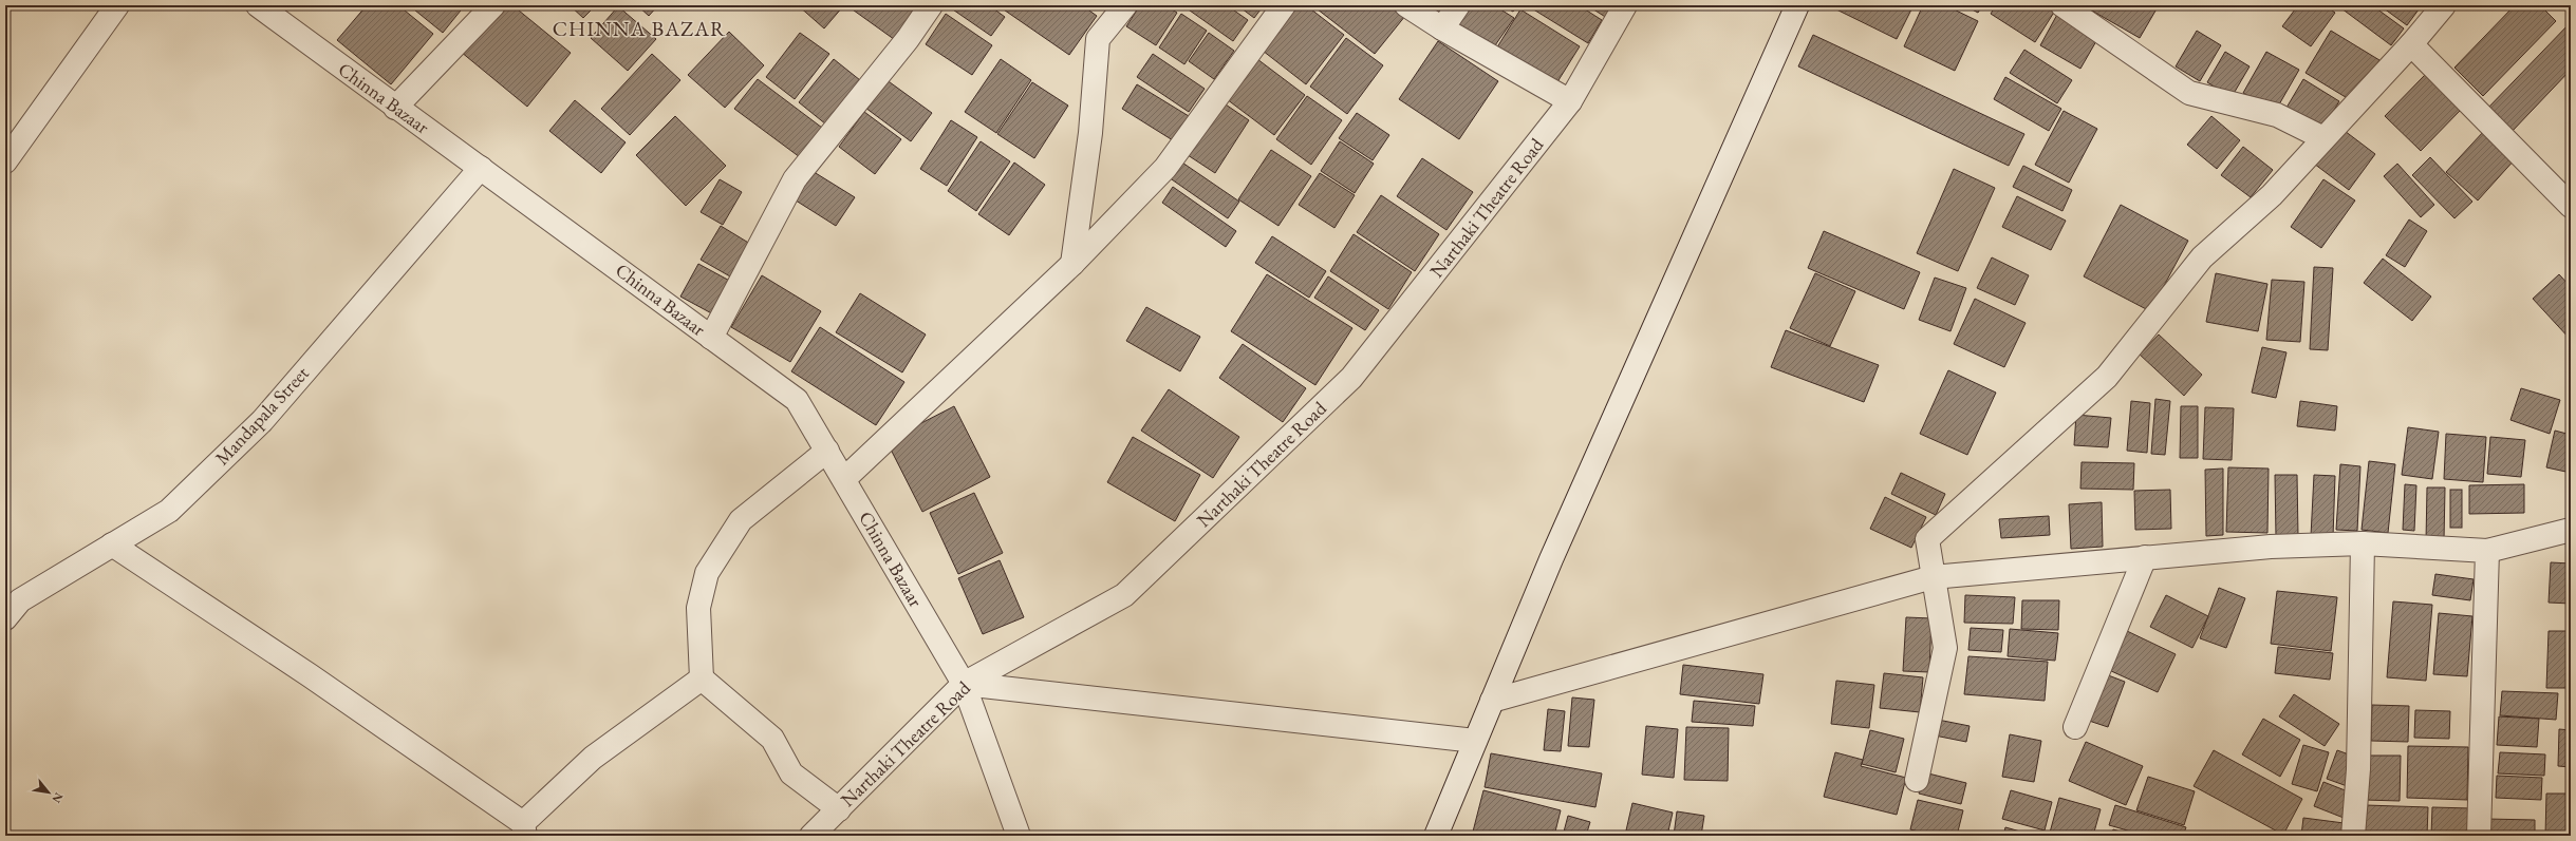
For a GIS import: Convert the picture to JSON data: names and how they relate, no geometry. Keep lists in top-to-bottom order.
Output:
{
  "streets": {
    "street": ["Chinna Bazaar", "Narthaki Theatre Road", "Mandapala Street"]
  },
  "crossings": [
    ["Chinna Bazaar", "Narthaki Theatre Road"],
    ["Chinna Bazaar", "Mandapala Street"]
  ],
  "districts": ["CHINNA BAZAR"],
  "north": "bottom right"
}
